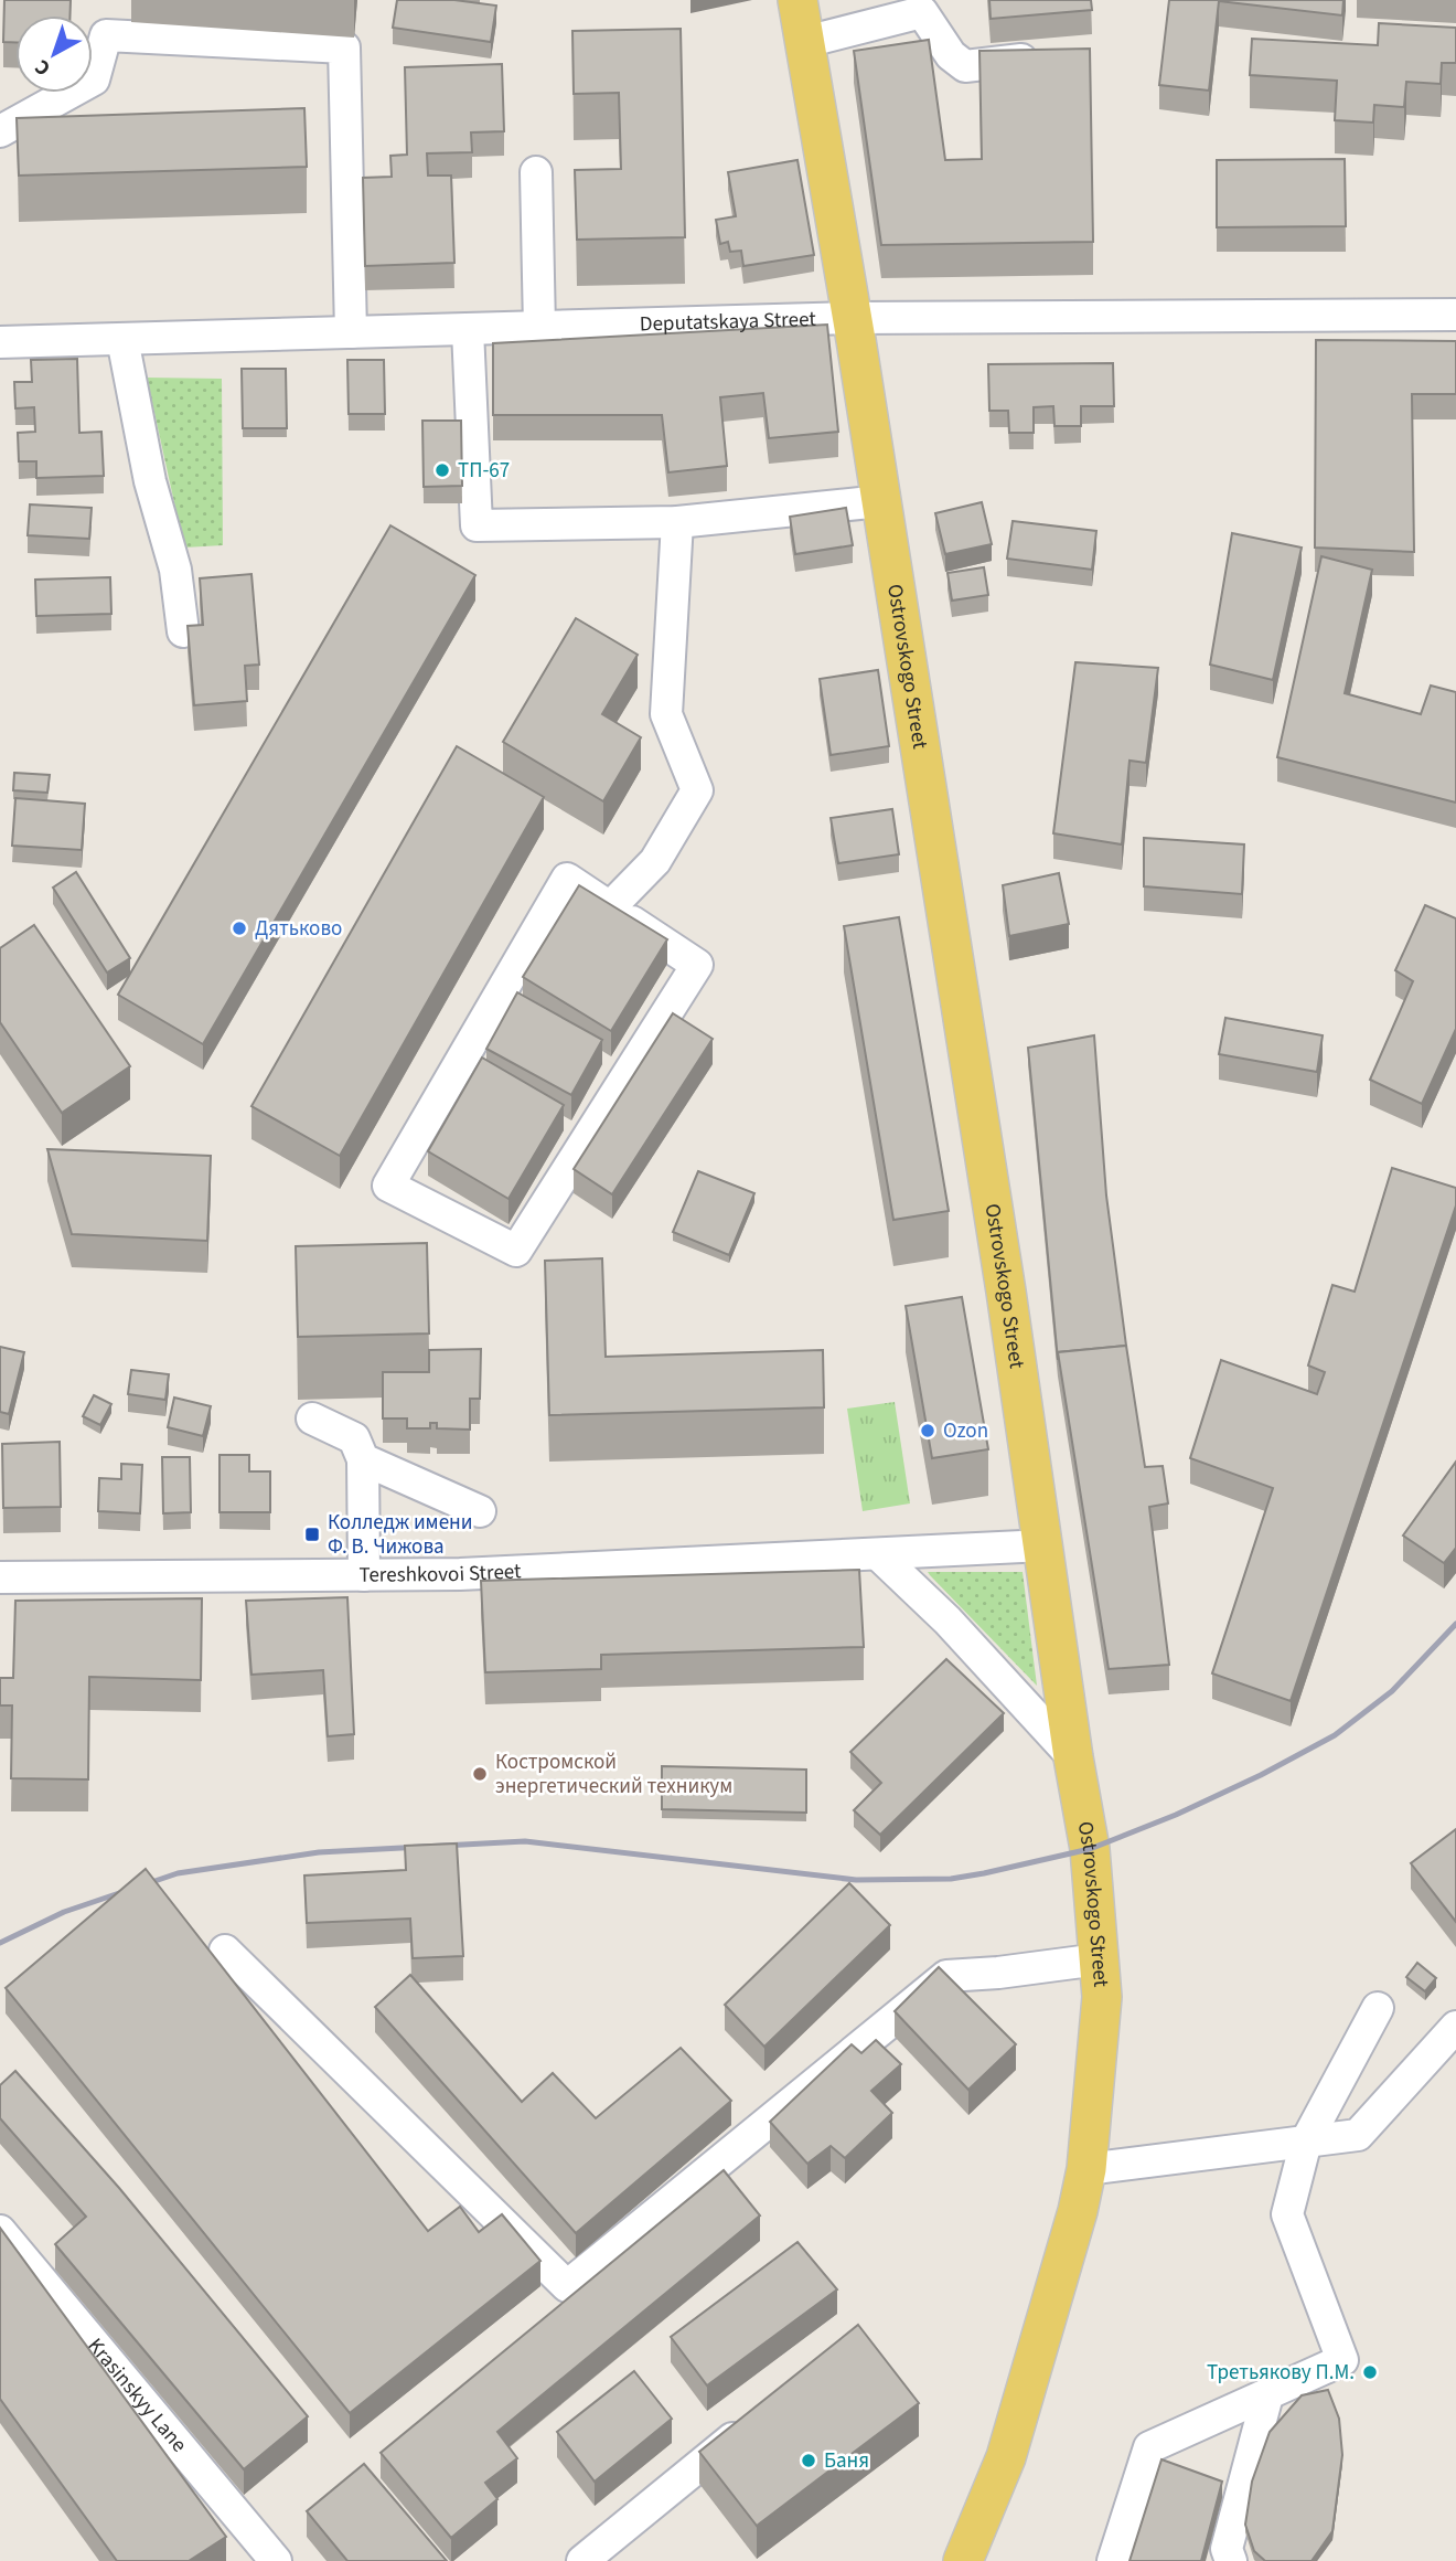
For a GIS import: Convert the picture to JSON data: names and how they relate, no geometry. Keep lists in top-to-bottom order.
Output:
{
  "streets": {
    "main road": ["Ostrovskogo Street"],
    "street": ["Deputatskaya Street", "Tereshkovoi Street", "Krasinskyy Lane"]
  },
  "crossings": [
    ["Deputatskaya Street", "Ostrovskogo Street"],
    ["Ostrovskogo Street", "Tereshkovoi Street"]
  ],
  "places": {
    "other": [
      "ТП-67",
      "Дятьково",
      "Ozon",
      "Костромской энергетический техникум",
      "Третьякову П.М.",
      "Баня"
    ],
    "transit": ["Колледж имени Ф. В. Чижова"]
  },
  "north": "bottom left"
}
